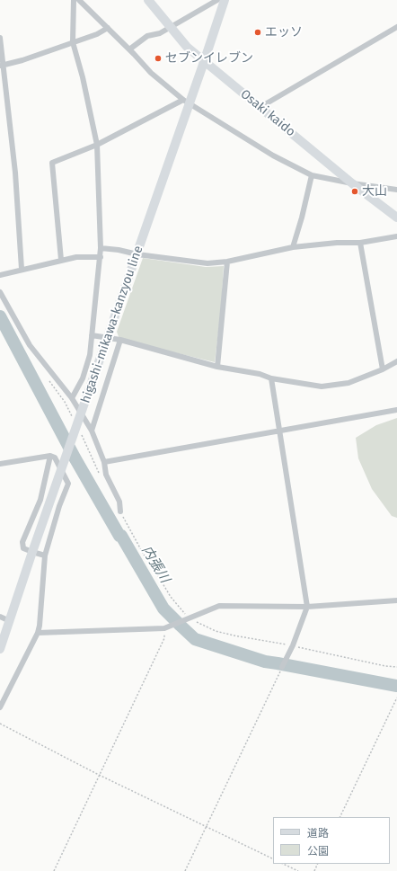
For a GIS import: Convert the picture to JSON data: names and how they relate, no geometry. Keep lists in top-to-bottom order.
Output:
{
  "streets": {
    "main road": ["Osaki kaido", "higashi-mikawa-kanzyou line"]
  },
  "crossings": [
    ["Osaki kaido", "higashi-mikawa-kanzyou line"]
  ],
  "water": ["内張川"],
  "places": ["エッソ", "セブンイレブン", "大山"],
  "legend": ["道路", "公園"]
}
